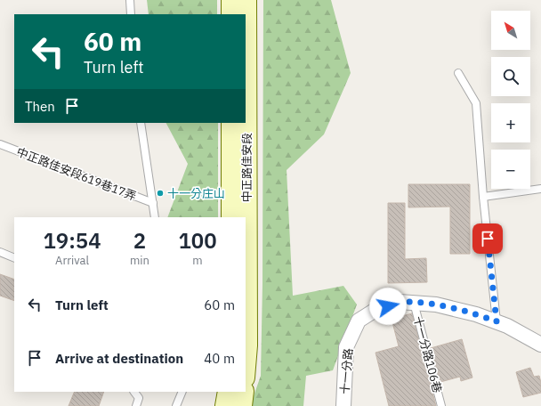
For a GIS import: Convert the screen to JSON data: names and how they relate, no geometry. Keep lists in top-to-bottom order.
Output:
{
  "streets": {
    "main road": ["中正路佳安段"],
    "street": ["十一分路"],
    "lane": ["中正路佳安段619巷17弄", "十一分路106巷"]
  },
  "crossings": [
    ["十一分路106巷", "十一分路"]
  ],
  "places": ["十一分庄山"],
  "north": "top left",
  "page": {
    "map_buttons": ["+", "−"],
    "turn": ["60 m", "Turn left"],
    "then": "Then",
    "eta": [
      "19:54",
      "Arrival",
      "2",
      "min",
      "100",
      "m"
    ],
    "list": [
      {
        "name": "Turn left",
        "value": "60 m"
      },
      {
        "name": "Arrive at destination",
        "value": "40 m"
      }
    ]
  }
}
